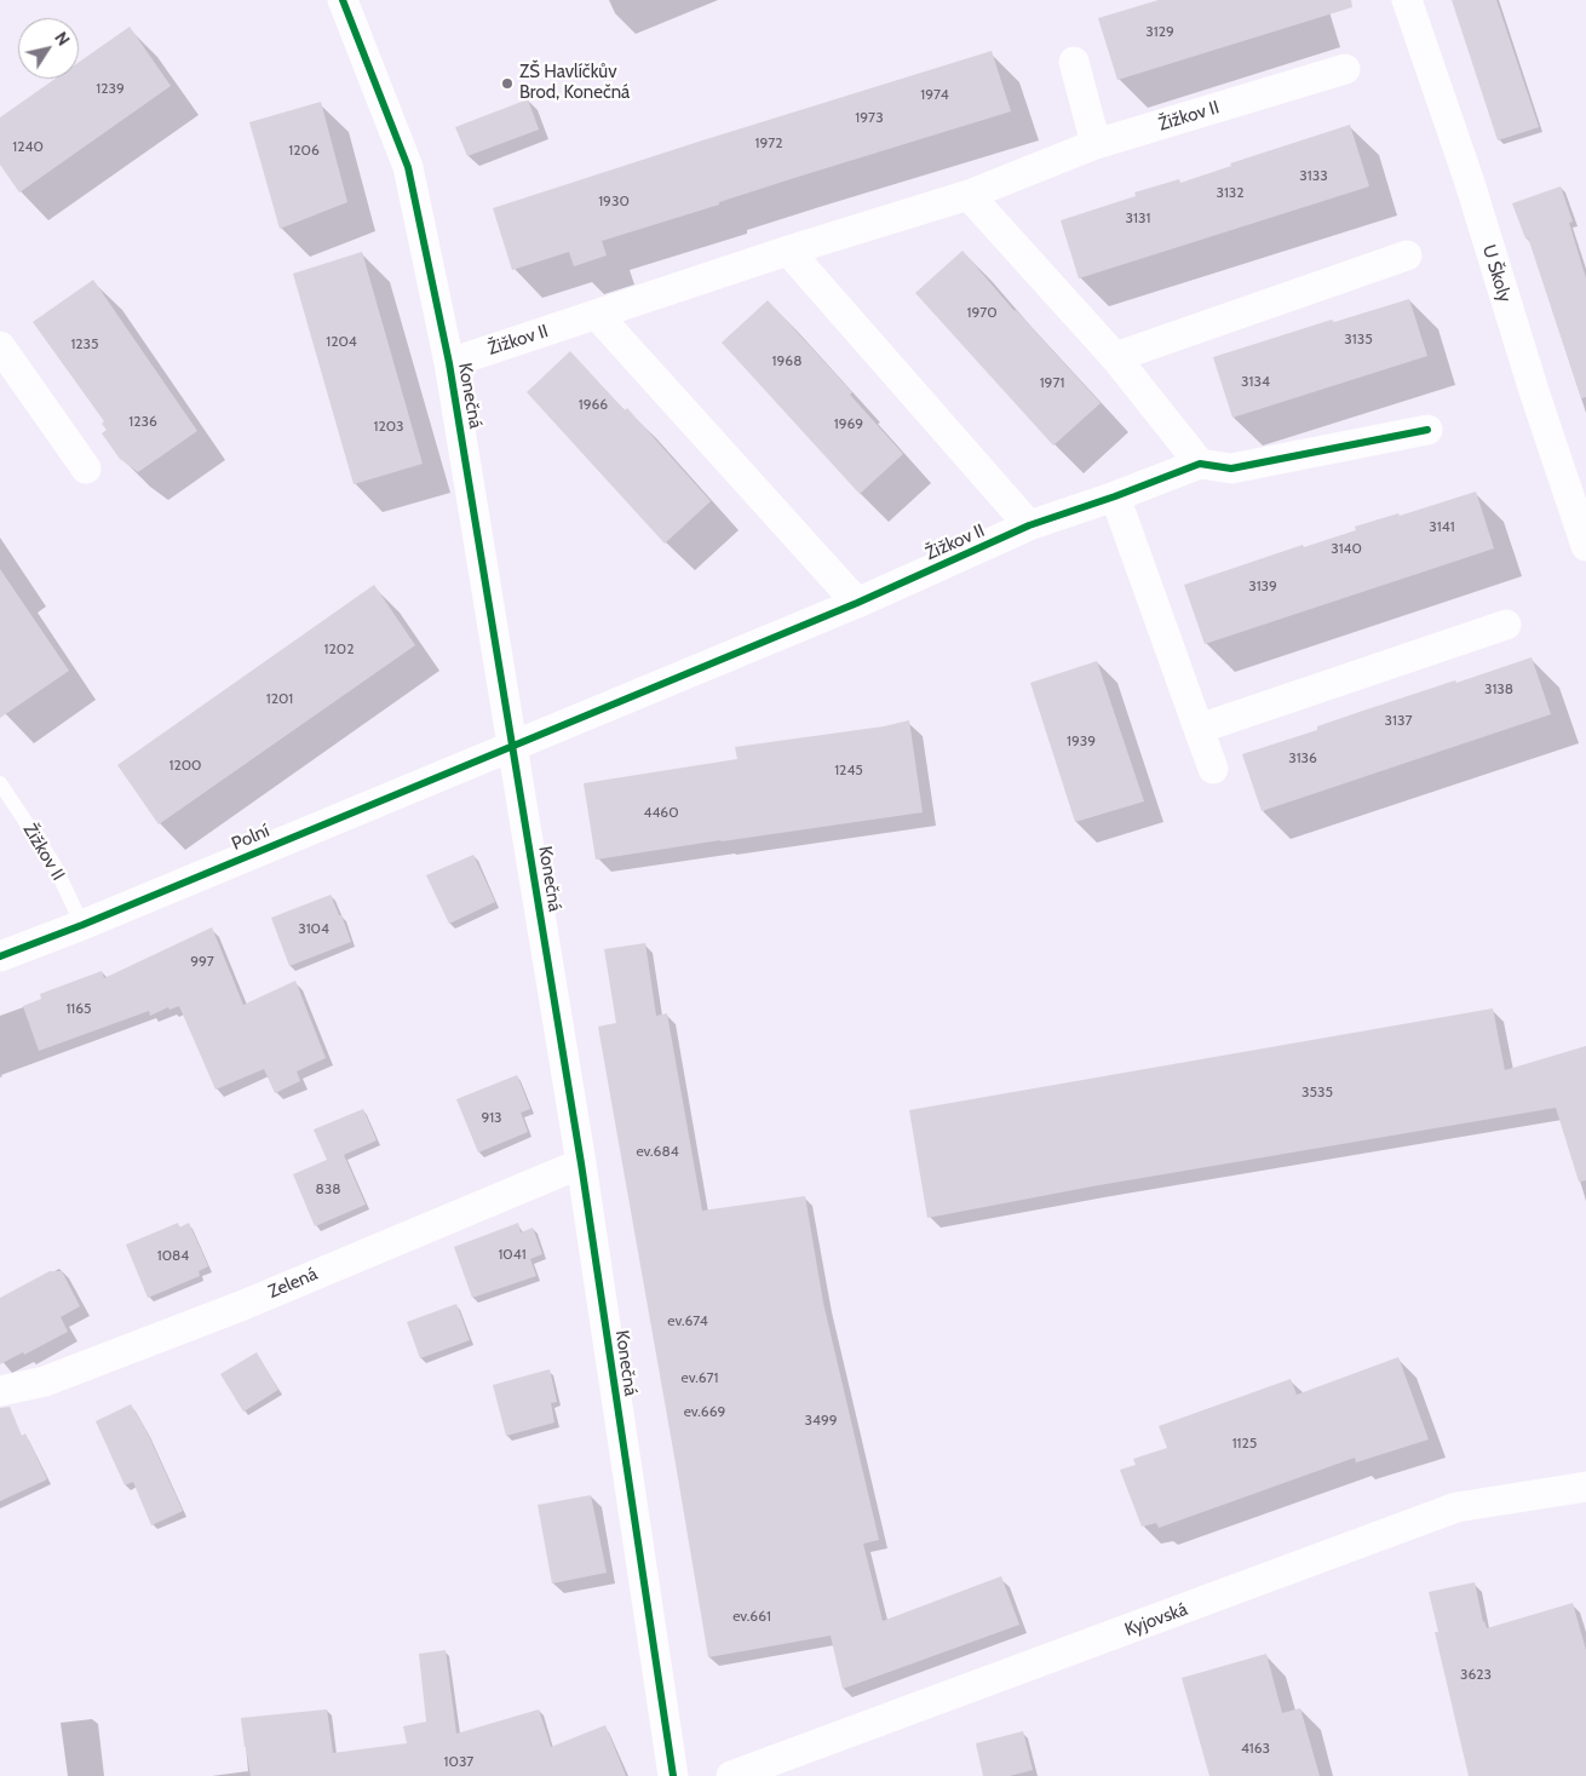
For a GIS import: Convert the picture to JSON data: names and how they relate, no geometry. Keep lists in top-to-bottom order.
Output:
{
  "streets": {
    "street": [
      "Žižkov II",
      "U Školy",
      "Konečná",
      "Polní",
      "Zelená",
      "Kyjovská"
    ]
  },
  "crossings": [
    ["Žižkov II", "Konečná"],
    ["Žižkov II", "Polní"],
    ["Konečná", "Polní"],
    ["Konečná", "Zelená"]
  ],
  "places": ["ZŠ Havlíčkův Brod, Konečná"],
  "house_numbers": [
    "3129",
    "1239",
    "1974",
    "1973",
    "1972",
    "1240",
    "1206",
    "3133",
    "3132",
    "1930",
    "3131",
    "1970",
    "3135",
    "1204",
    "1235",
    "1968",
    "3134",
    "1971",
    "1966",
    "1236",
    "1969",
    "1203",
    "3141",
    "3140",
    "3139",
    "1202",
    "3138",
    "1201",
    "3137",
    "1939",
    "3136",
    "1200",
    "1245",
    "4460",
    "3104",
    "997",
    "1165",
    "3535",
    "913",
    "ev.684",
    "838",
    "1041",
    "1084",
    "ev.674",
    "ev.671",
    "ev.669",
    "3499",
    "1125",
    "ev.661",
    "3623",
    "4163",
    "1037"
  ],
  "north": "top right"
}
